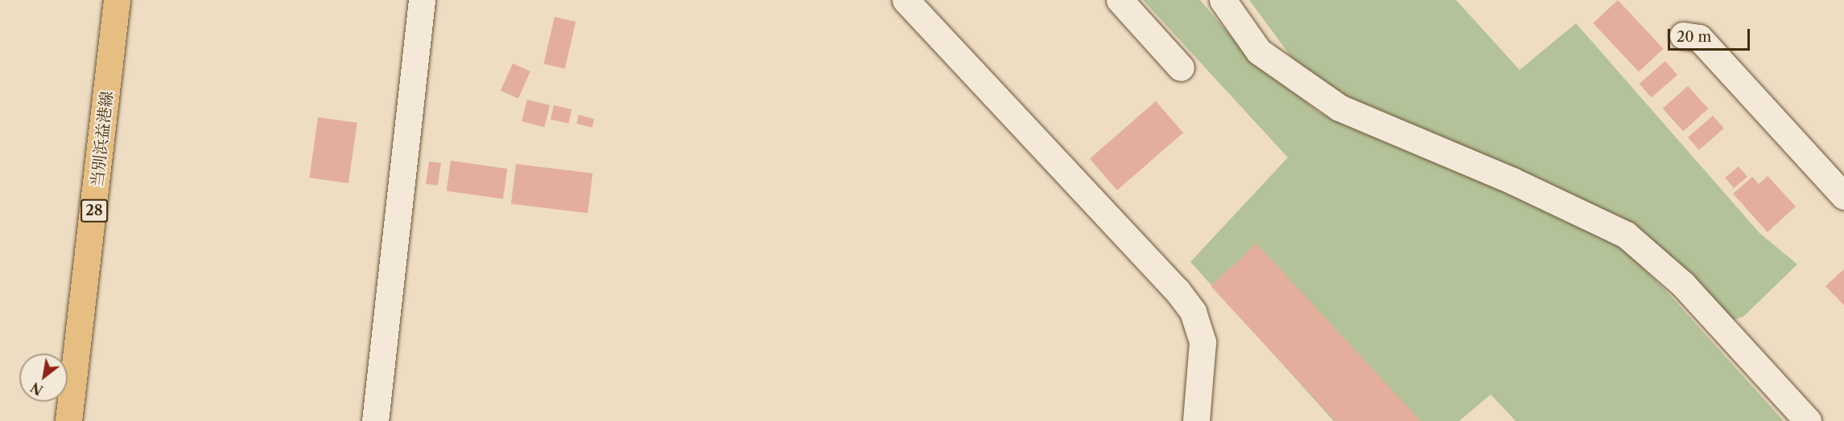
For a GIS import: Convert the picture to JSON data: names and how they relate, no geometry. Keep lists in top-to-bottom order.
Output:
{
  "streets": {
    "main road": ["当別浜益港線", "28"]
  },
  "scale_bar": "20 m",
  "north": "bottom left"
}
